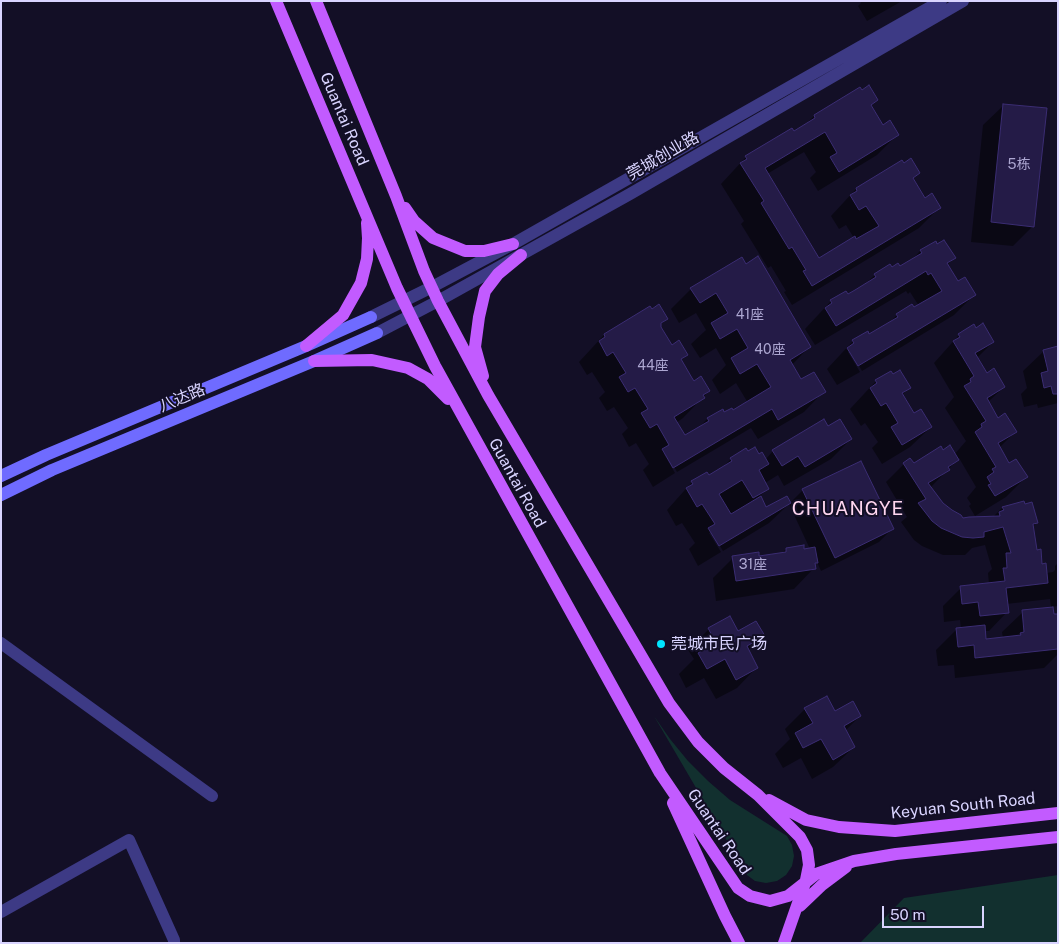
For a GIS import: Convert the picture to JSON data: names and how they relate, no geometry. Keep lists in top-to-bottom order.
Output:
{
  "streets": {
    "main road": ["Guantai Road", "八达路", "Keyuan South Road"],
    "street": ["莞城创业路"]
  },
  "crossings": [
    ["Guantai Road", "莞城创业路"],
    ["Guantai Road", "Keyuan South Road"],
    ["莞城创业路", "八达路"]
  ],
  "districts": ["CHUANGYE"],
  "places": ["莞城市民广场"],
  "house_numbers": [
    "5栋",
    "41座",
    "40座",
    "44座",
    "31座"
  ],
  "scale_bar": "50 m"
}
